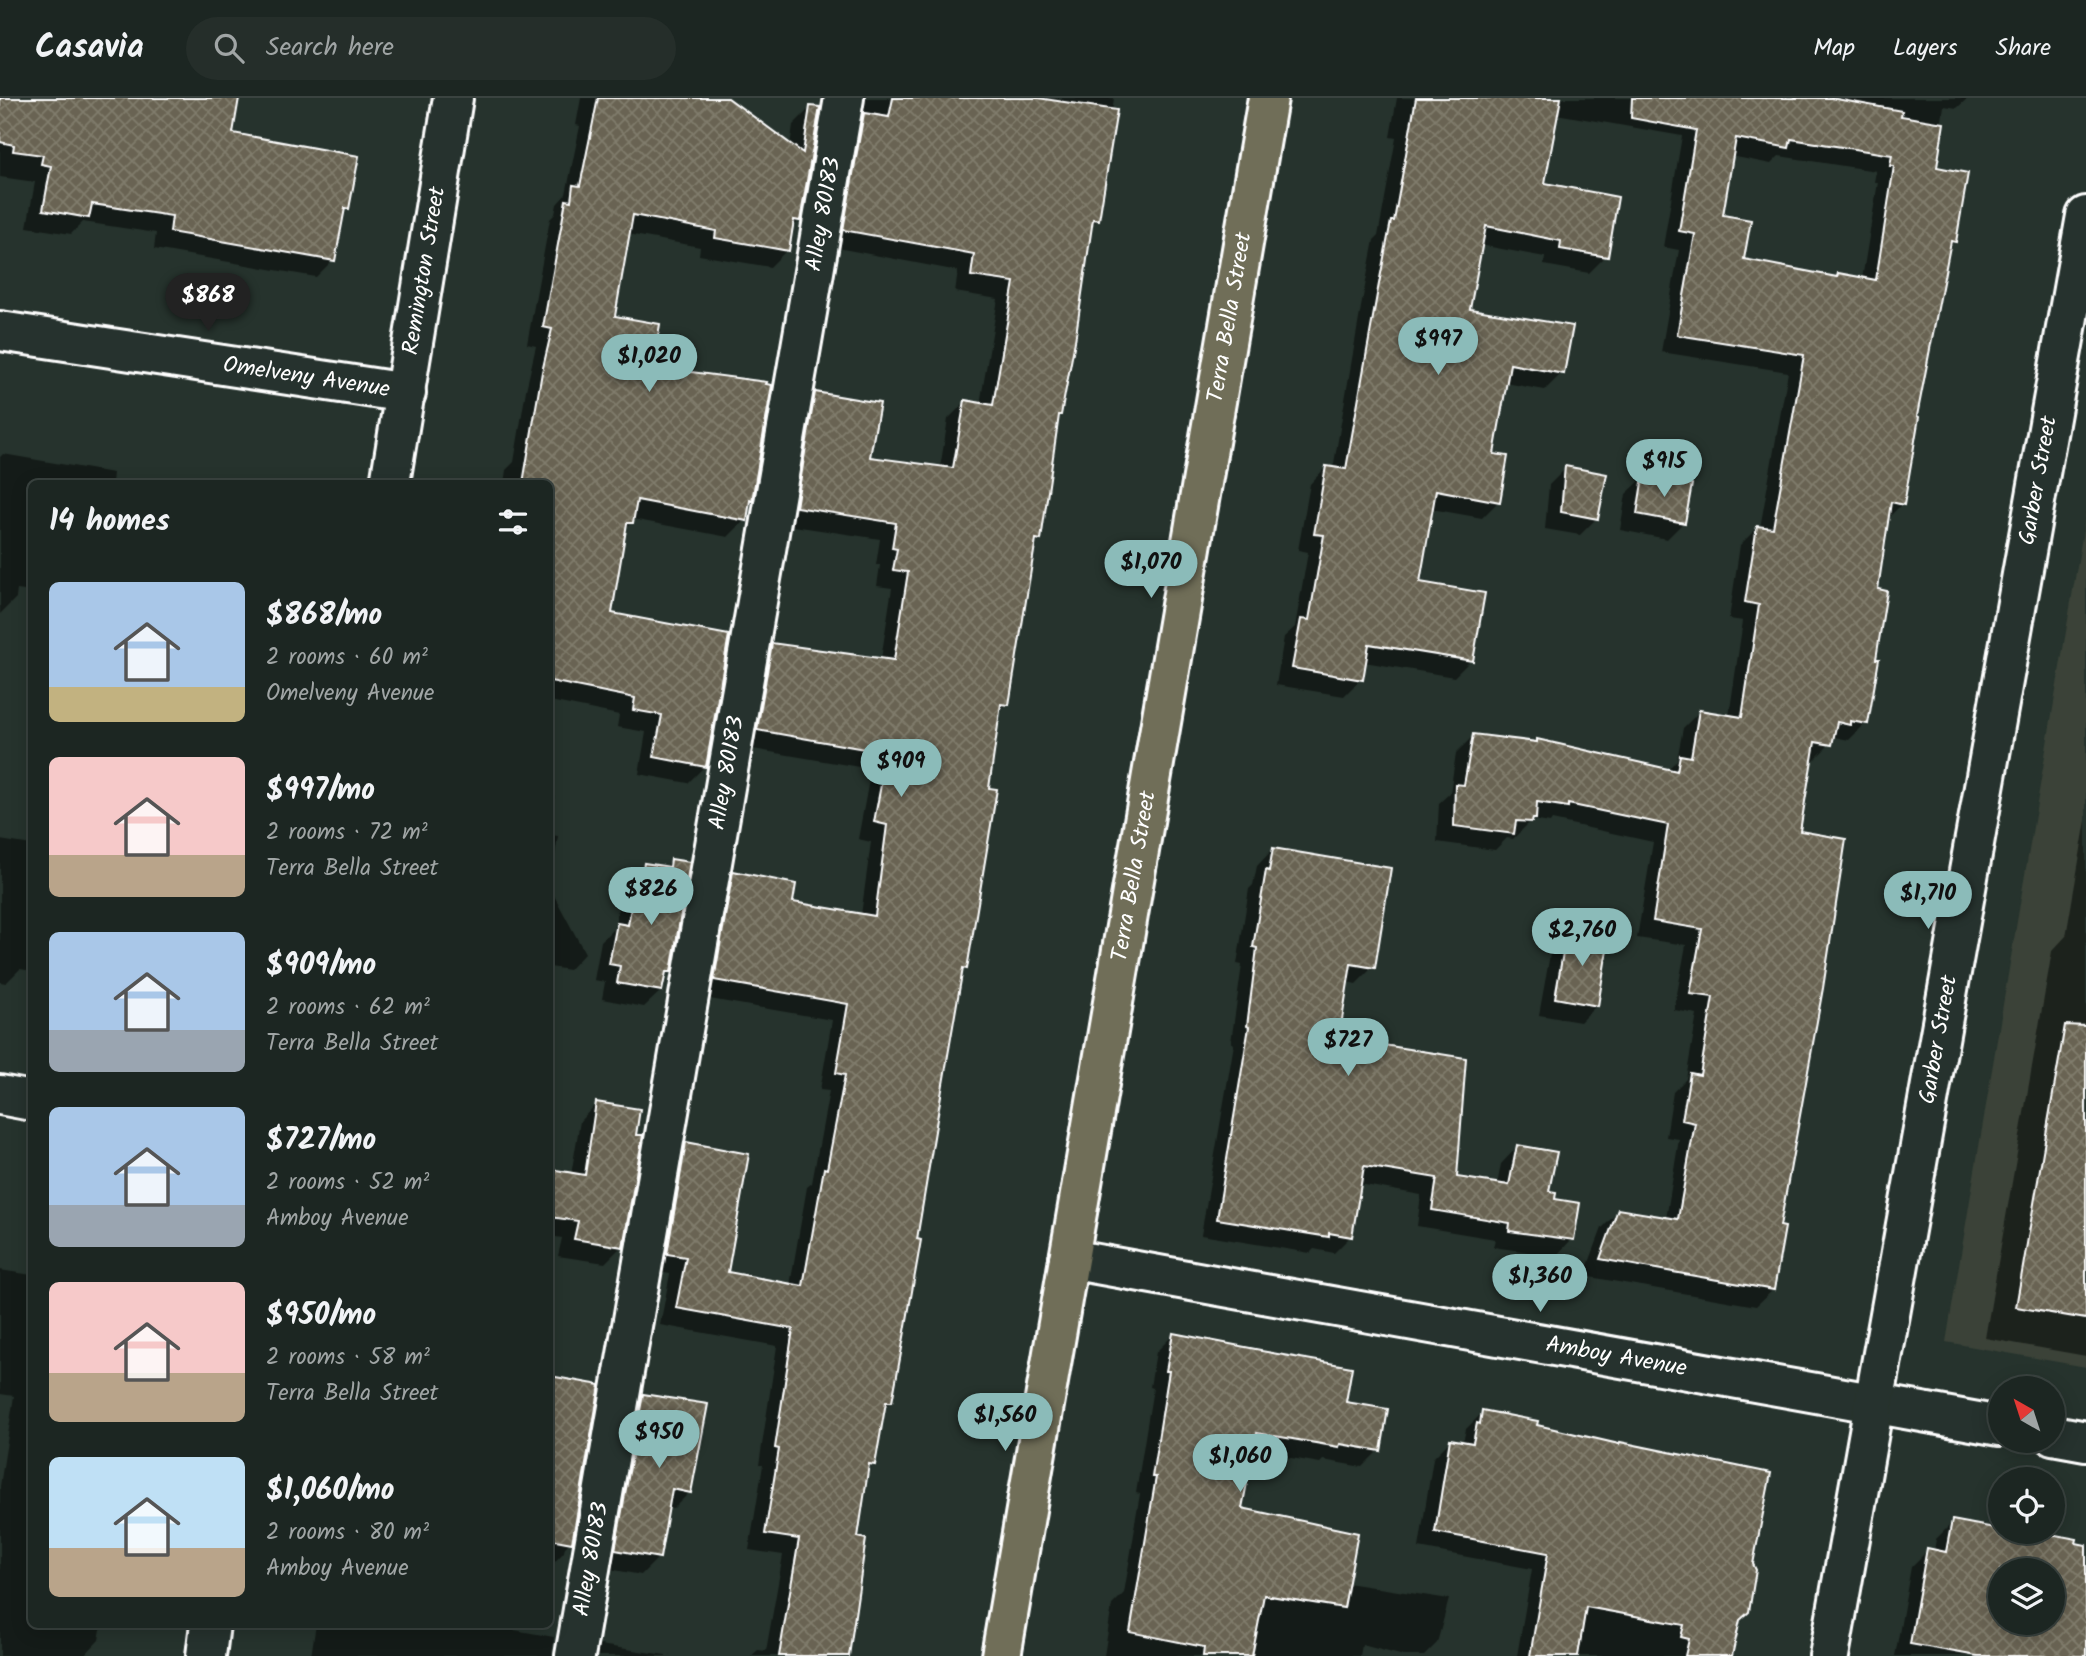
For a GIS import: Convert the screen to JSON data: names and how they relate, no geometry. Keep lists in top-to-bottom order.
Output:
{
  "streets": {
    "main road": ["Terra Bella Street"],
    "street": [
      "Alley 80183",
      "Remington Street",
      "Omelveny Avenue",
      "Garber Street",
      "Amboy Avenue"
    ]
  },
  "crossings": [
    ["Remington Street", "Omelveny Avenue"],
    ["Terra Bella Street", "Amboy Avenue"],
    ["Garber Street", "Amboy Avenue"]
  ],
  "north": "top left",
  "page": {
    "header": "Casavia",
    "search": "Search here",
    "nav": ["Map", "Layers", "Share"],
    "price": [
      "$868",
      "$997",
      "$1,020",
      "$915",
      "$1,070",
      "$909",
      "$826",
      "$1,710",
      "$2,760",
      "$727",
      "$1,360",
      "$1,560",
      "$950",
      "$1,060"
    ],
    "heading": "14 homes",
    "list": [
      {
        "name": "$868/mo",
        "note": "2 rooms · 60 m² · Omelveny Avenue"
      },
      {
        "name": "$997/mo",
        "note": "2 rooms · 72 m² · Terra Bella Street"
      },
      {
        "name": "$909/mo",
        "note": "2 rooms · 62 m² · Terra Bella Street"
      },
      {
        "name": "$727/mo",
        "note": "2 rooms · 52 m² · Amboy Avenue"
      },
      {
        "name": "$950/mo",
        "note": "2 rooms · 58 m² · Terra Bella Street"
      },
      {
        "name": "$1,060/mo",
        "note": "2 rooms · 80 m² · Amboy Avenue"
      }
    ]
  }
}
